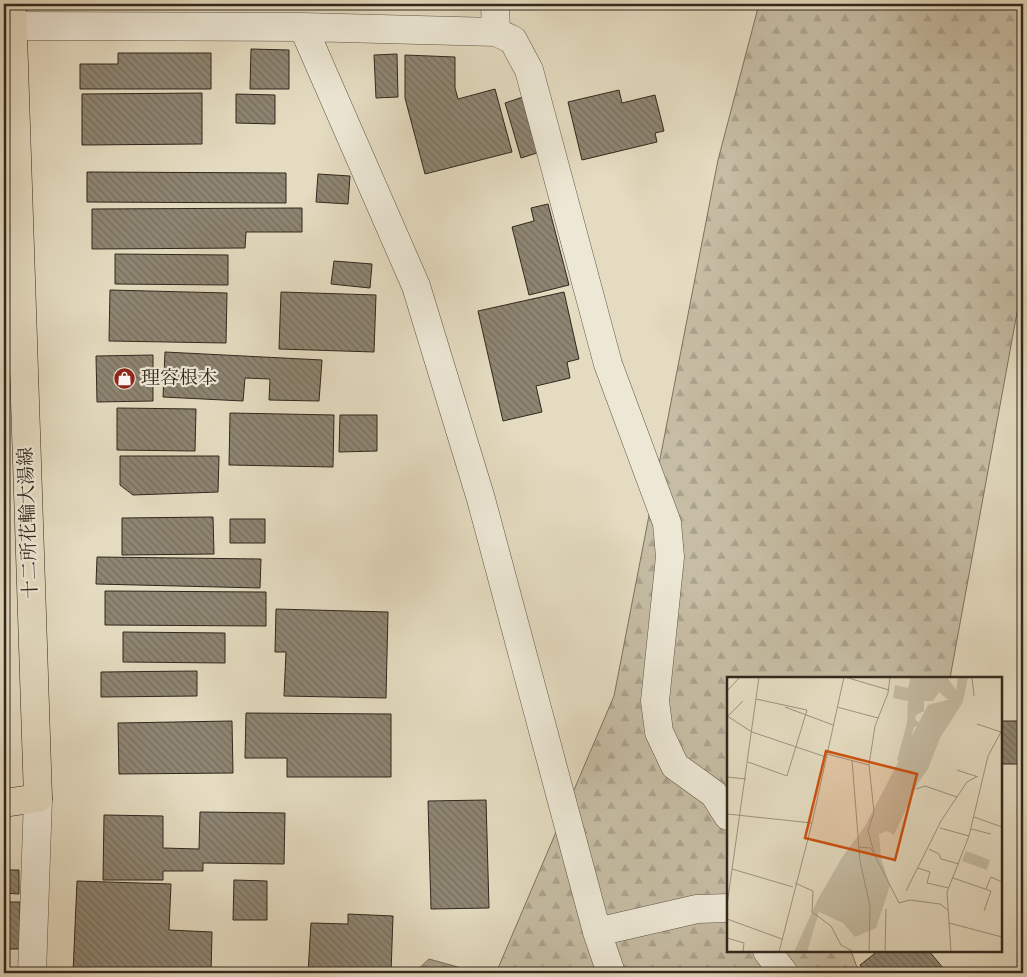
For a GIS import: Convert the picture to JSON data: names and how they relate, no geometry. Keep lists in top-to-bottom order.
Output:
{
  "streets": {
    "main road": ["十二所花輪大湯線"]
  },
  "places": {
    "shop": ["理容根本"]
  }
}
